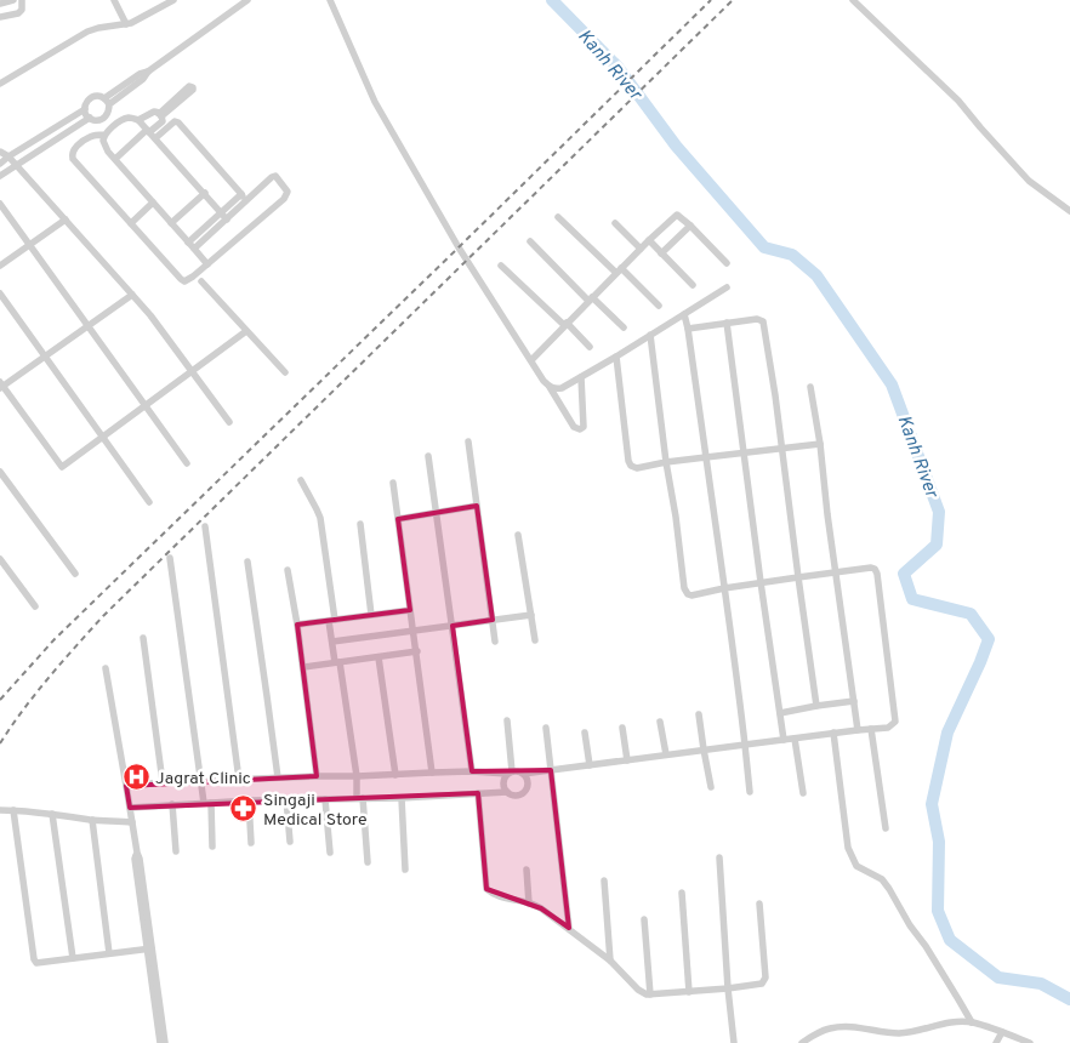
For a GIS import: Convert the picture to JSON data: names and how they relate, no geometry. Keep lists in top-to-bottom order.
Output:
{
  "water": ["Kanh River"],
  "places": {
    "hospital": ["Jagrat Clinic"],
    "pharmacy": ["Singaji Medical Store"]
  }
}
